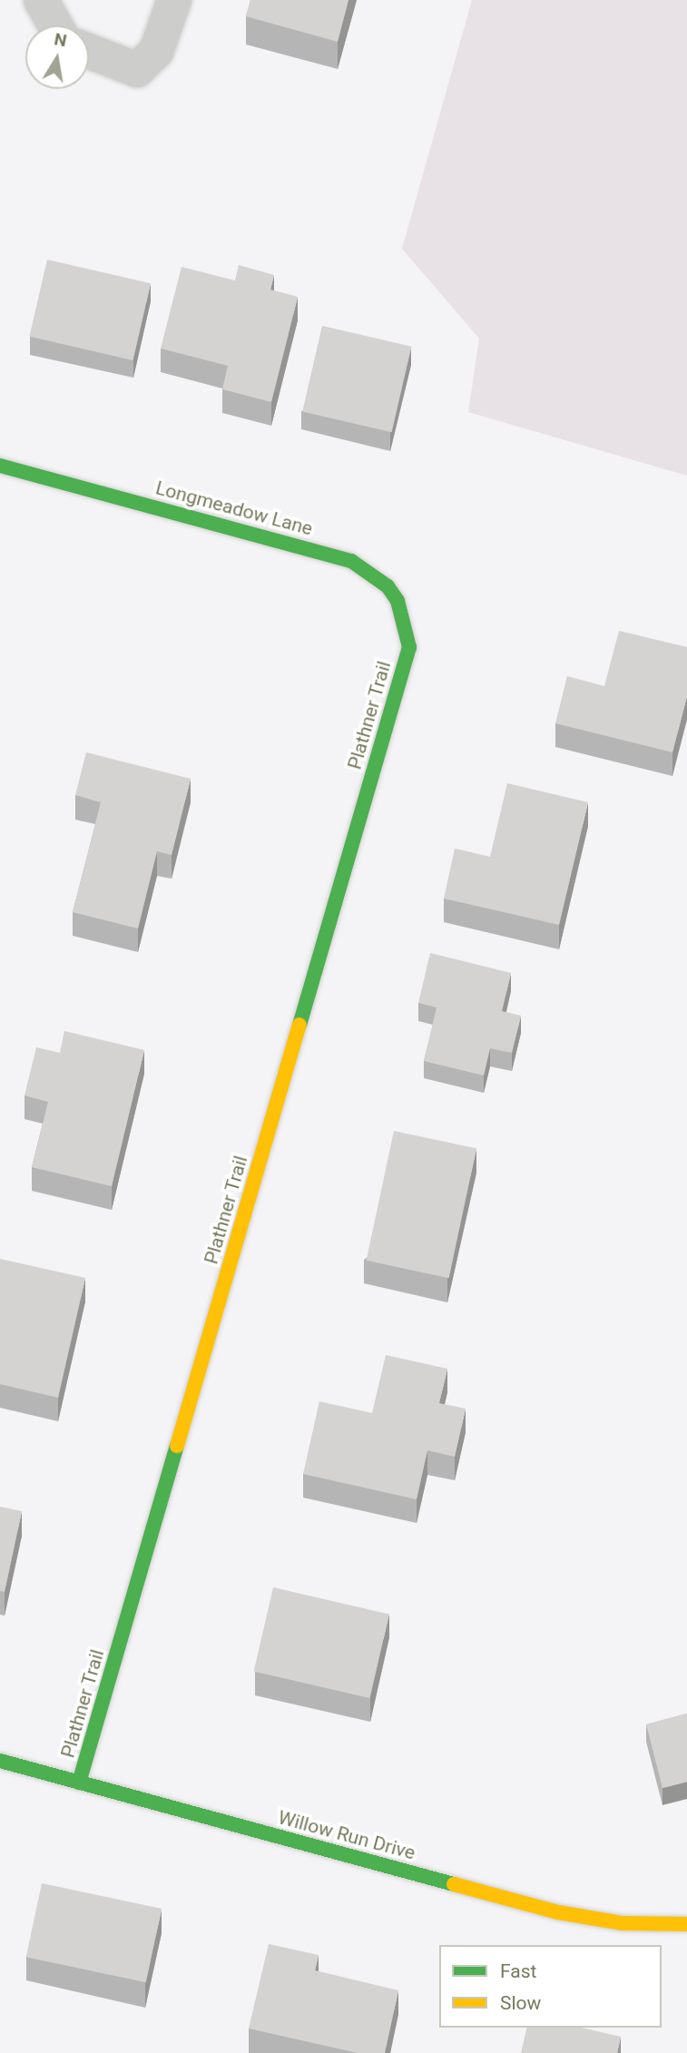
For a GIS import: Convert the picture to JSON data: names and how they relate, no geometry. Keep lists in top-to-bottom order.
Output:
{
  "streets": {
    "street": ["Longmeadow Lane", "Plathner Trail", "Willow Run Drive"]
  },
  "crossings": [
    ["Longmeadow Lane", "Plathner Trail"],
    ["Plathner Trail", "Willow Run Drive"]
  ],
  "legend": ["Fast", "Slow"],
  "north": "top"
}
